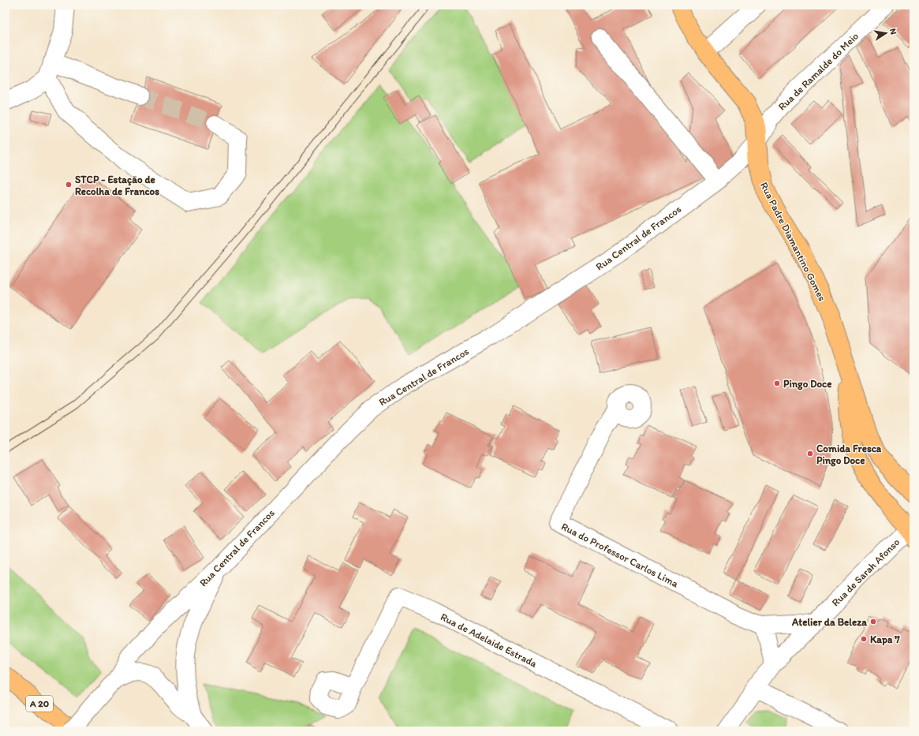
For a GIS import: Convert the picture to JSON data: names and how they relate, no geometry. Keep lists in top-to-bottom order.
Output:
{
  "streets": {
    "main road": ["Rua Padre Diamantino Gomes", "A 20"],
    "street": [
      "Rua de Ramalde do Meio",
      "Rua Central de Francos",
      "Rua do Professor Carlos Lima",
      "Rua de Sarah Afonso",
      "Rua de Adelaide Estrada"
    ]
  },
  "crossings": [
    ["Rua de Ramalde do Meio", "Rua Central de Francos"],
    ["Rua de Ramalde do Meio", "Rua Padre Diamantino Gomes"],
    ["Rua Central de Francos", "Rua Padre Diamantino Gomes"],
    ["Rua Central de Francos", "A 20"],
    ["Rua Padre Diamantino Gomes", "Rua de Sarah Afonso"],
    ["Rua do Professor Carlos Lima", "Rua de Sarah Afonso"]
  ],
  "places": [
    "STCP - Estação de Recolha de Francos",
    "Pingo Doce",
    "Comida Fresca Pingo Doce",
    "Atelier da Beleza",
    "Kapa 7"
  ],
  "north": "right"
}
